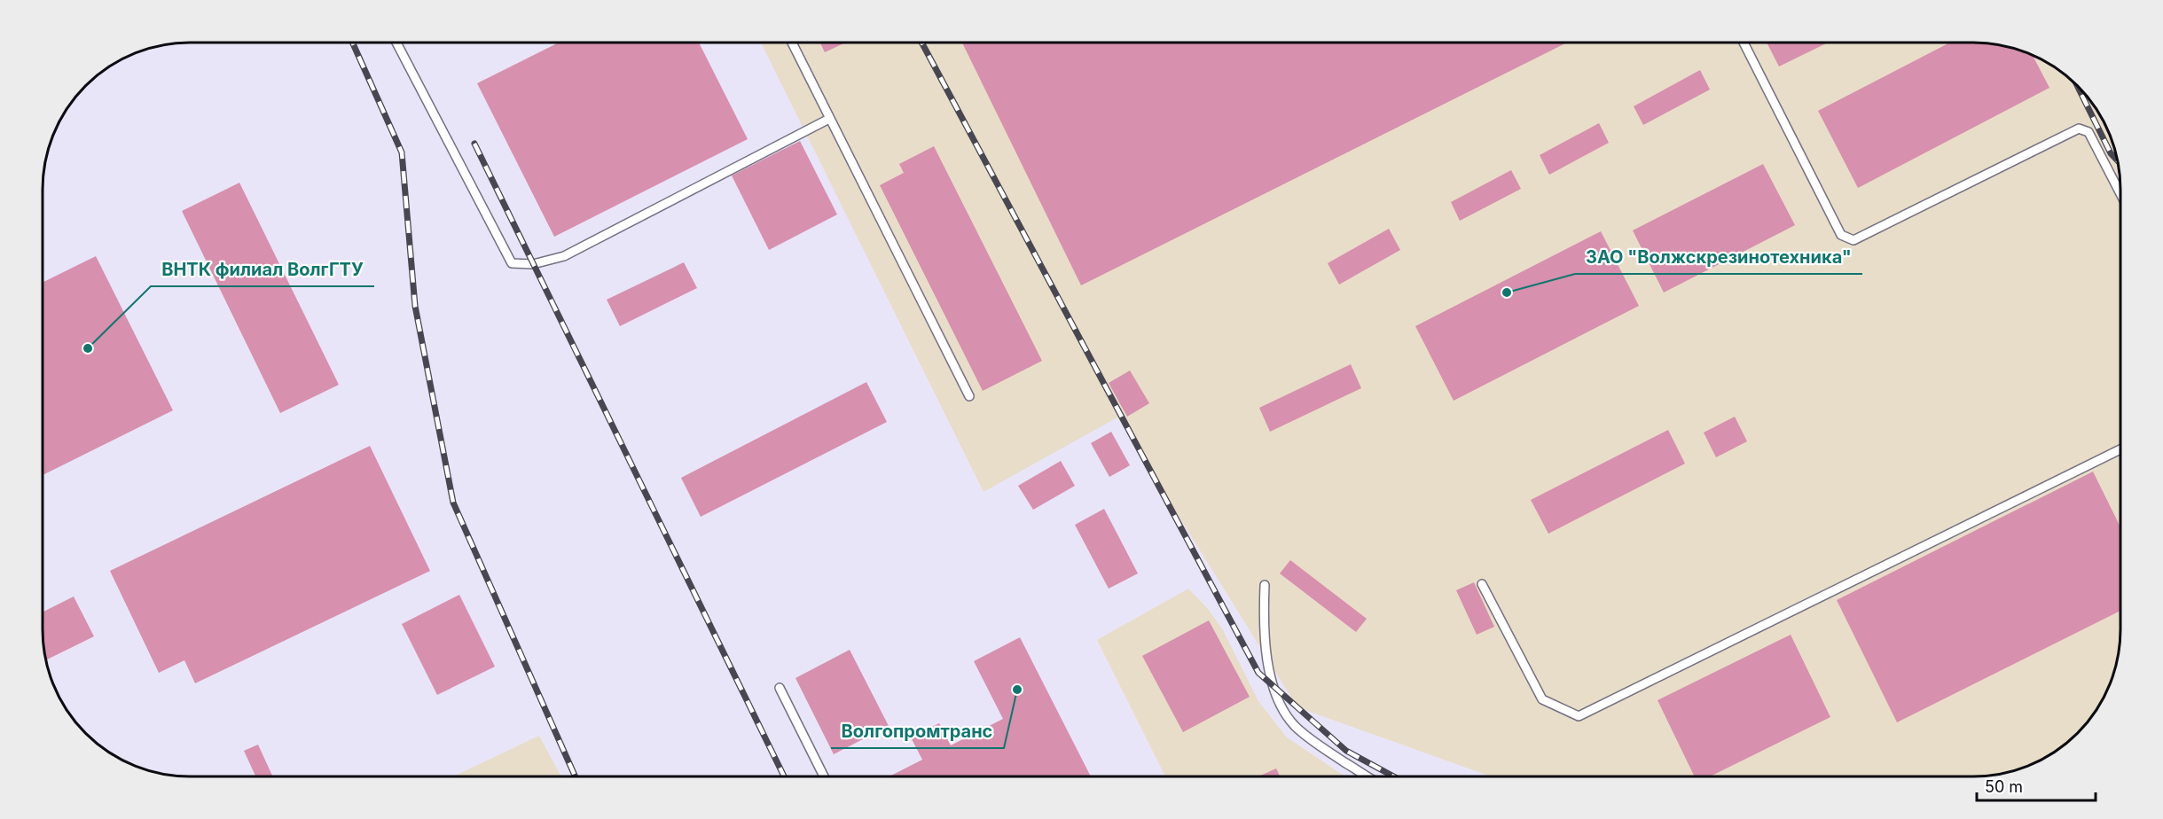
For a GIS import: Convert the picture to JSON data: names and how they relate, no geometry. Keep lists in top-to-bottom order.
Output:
{
  "places": ["ЗАО \"Волжскрезинотехника\"", "ВНТК филиал ВолгГТУ", "Волгопромтранс"],
  "scale_bar": "50 m"
}
